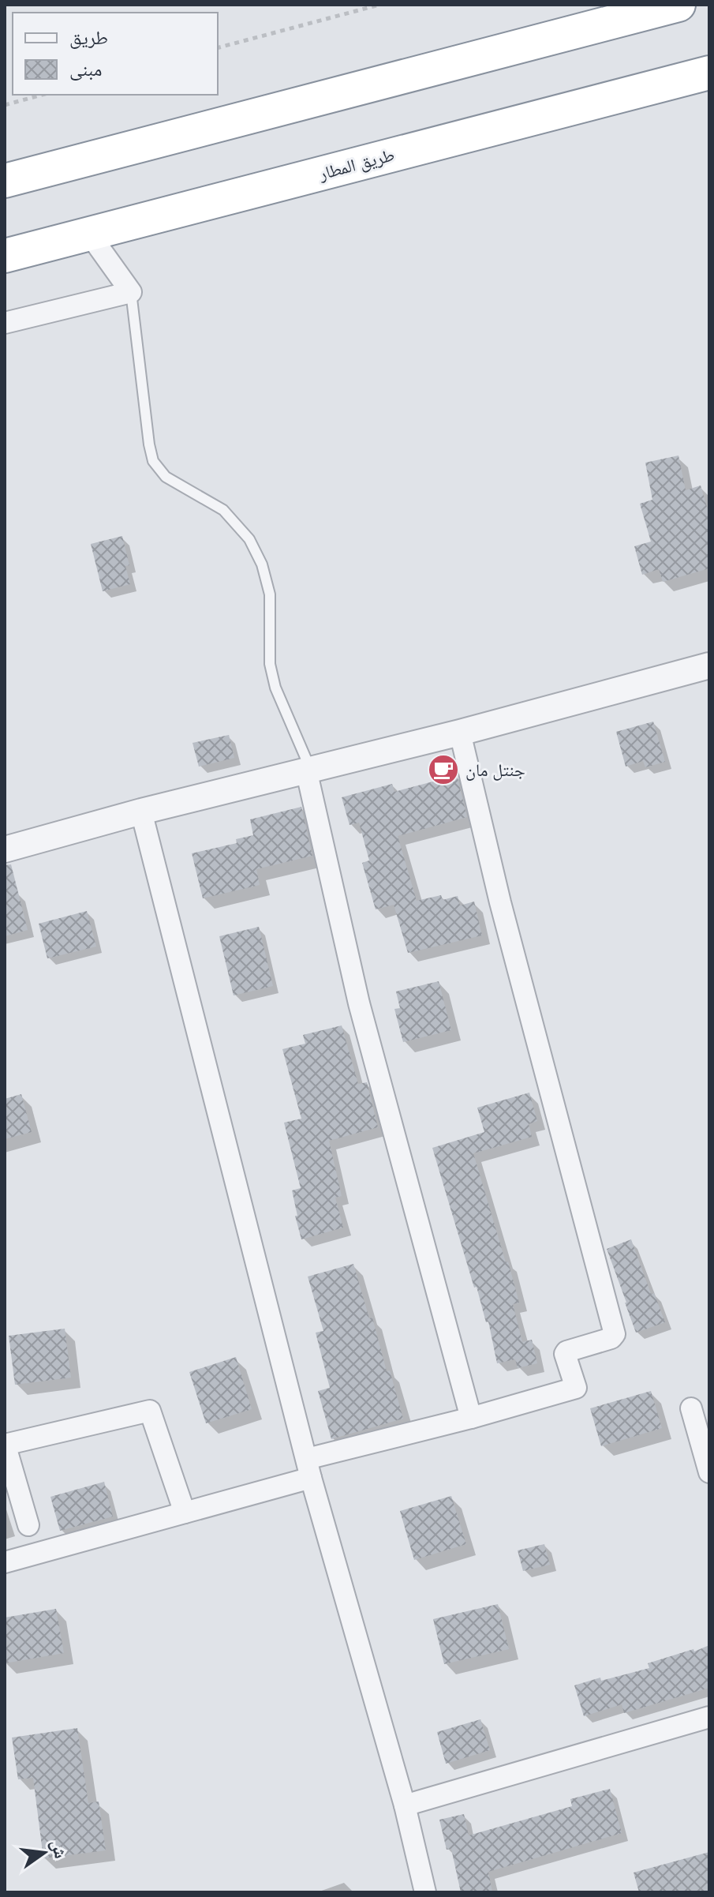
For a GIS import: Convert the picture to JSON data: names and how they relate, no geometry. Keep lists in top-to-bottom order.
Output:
{
  "streets": {
    "highway": ["طريق المطار"]
  },
  "places": {
    "cafe": ["جنتل مان"]
  },
  "legend": ["طريق", "مبنى"],
  "north": "right"
}
